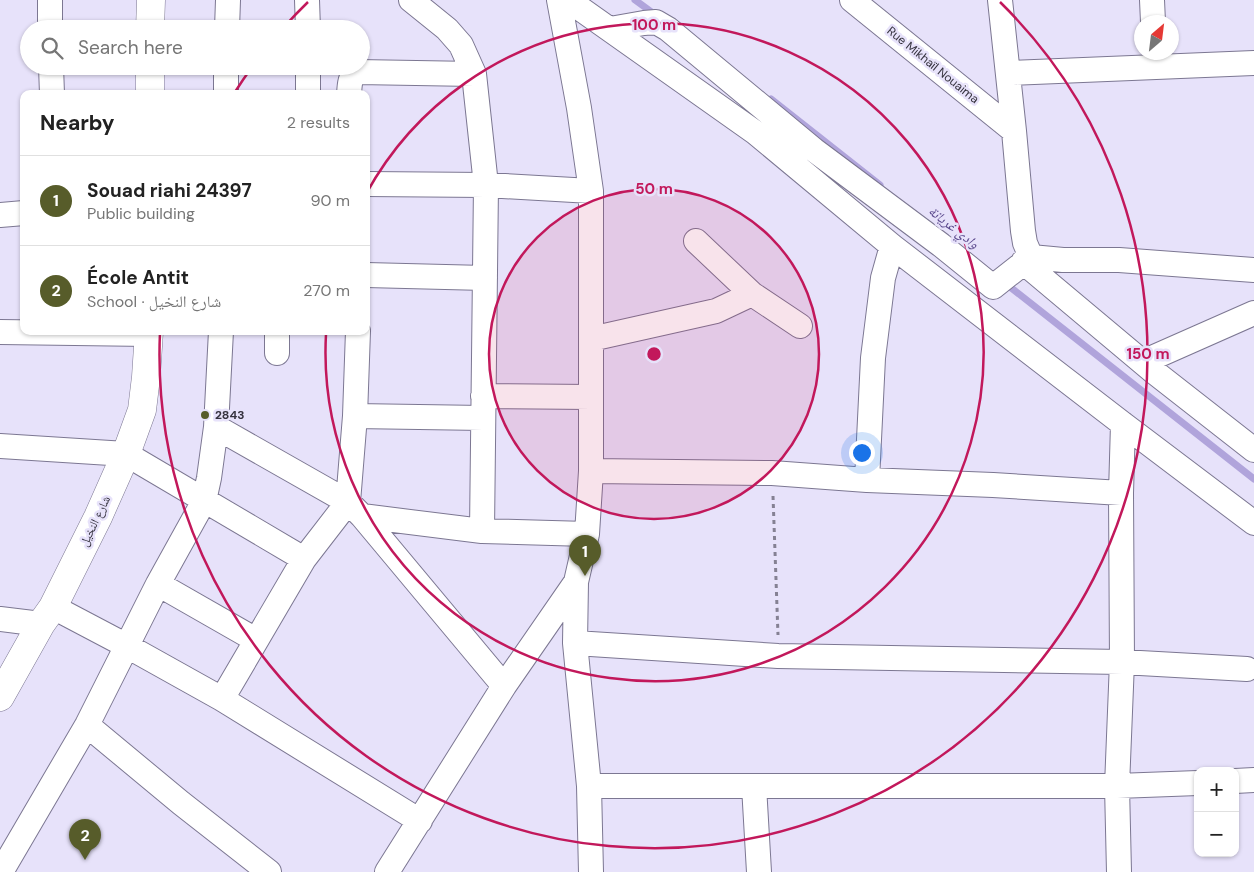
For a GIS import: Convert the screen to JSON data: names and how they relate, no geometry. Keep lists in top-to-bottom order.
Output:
{
  "streets": {
    "main road": ["شارع النخيل"],
    "street": ["Rue Mikhaïl Nouaima"]
  },
  "water": ["وادي غريانة"],
  "places": ["2843"],
  "north": "top right",
  "page": {
    "search": "Search here",
    "heading": ["Nearby", "2 results"],
    "list": [
      {
        "mark": "1",
        "name": "Souad riahi 24397",
        "note": "Public building",
        "value": "90 m"
      },
      {
        "mark": "2",
        "name": "École Antit",
        "note": "School · شارع النخيل",
        "value": "270 m"
      }
    ],
    "pins": ["1", "2"],
    "map_buttons": ["+", "−"]
  },
  "rings": ["100 m", "50 m", "150 m"]
}
